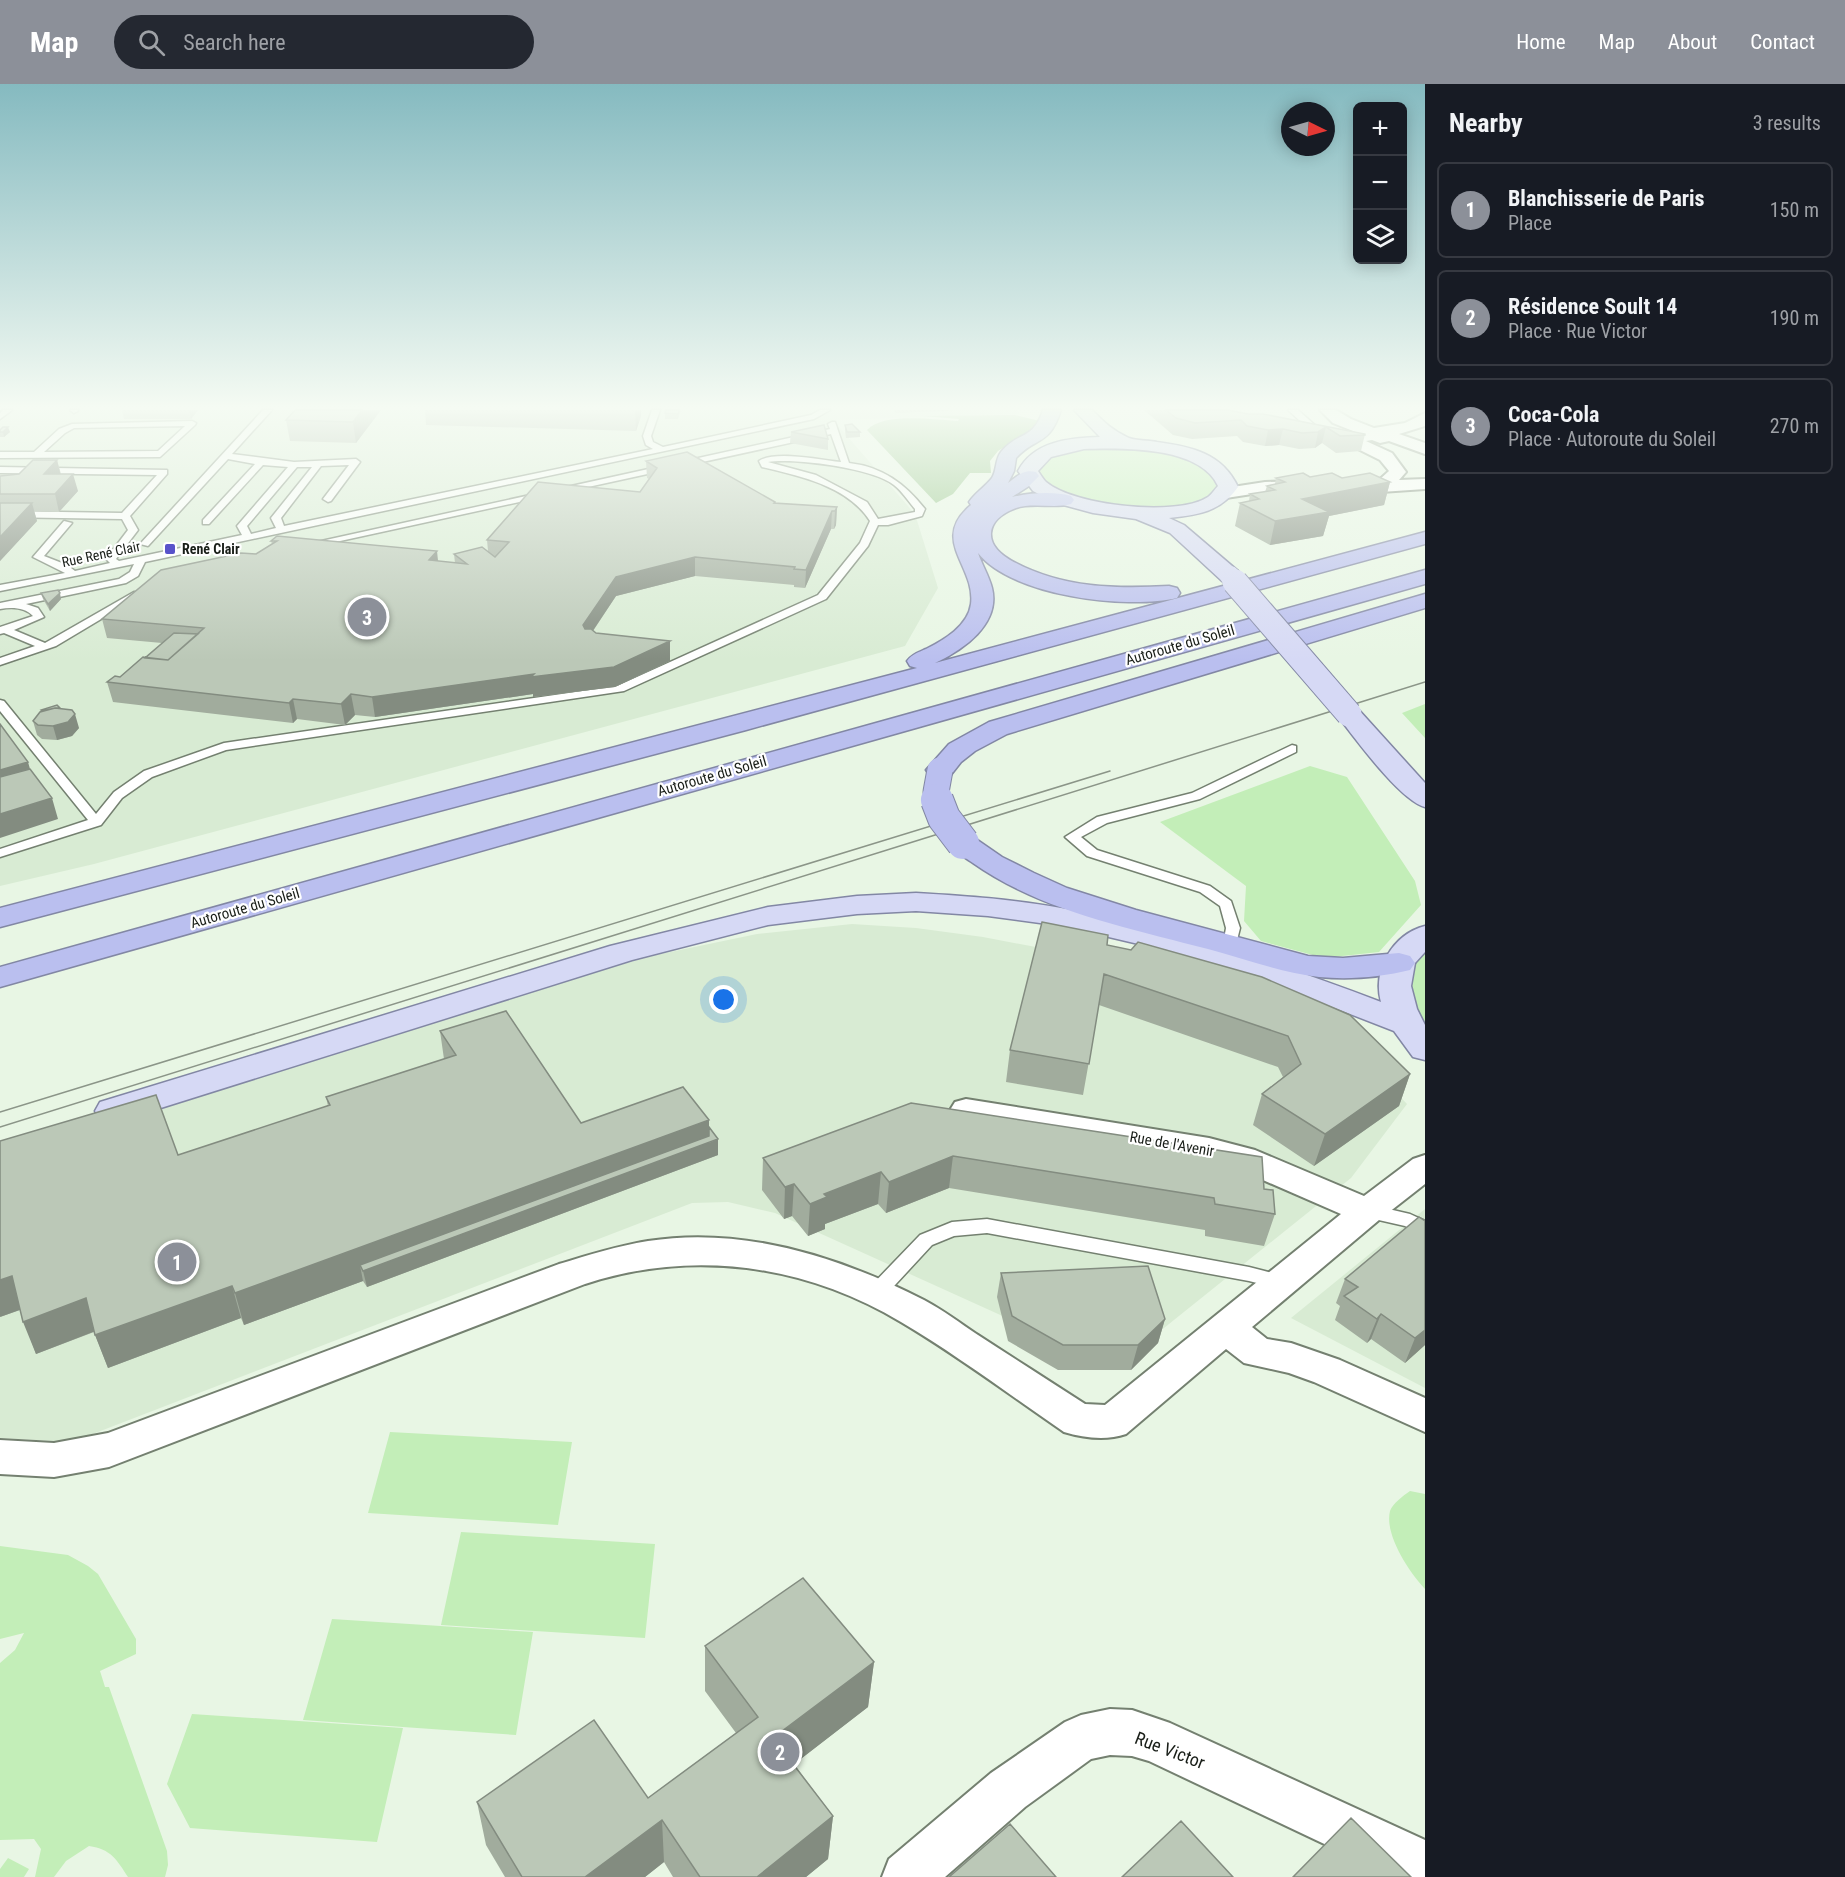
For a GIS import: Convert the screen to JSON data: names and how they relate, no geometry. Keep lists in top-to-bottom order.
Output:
{
  "streets": {
    "highway": ["Autoroute du Soleil"],
    "street": ["Rue de l'Avenir", "Rue Victor"],
    "lane": ["Rue René Clair"]
  },
  "places": {
    "transit": ["René Clair"]
  },
  "north": "right",
  "page": {
    "header": "Map",
    "search": "Search here",
    "nav": [
      "Home",
      "Map",
      "About",
      "Contact"
    ],
    "heading": ["Nearby", "3 results"],
    "map_buttons": ["+", "−"],
    "list": [
      {
        "mark": "1",
        "name": "Blanchisserie de Paris",
        "note": "Place",
        "value": "150 m"
      },
      {
        "mark": "2",
        "name": "Résidence Soult 14",
        "note": "Place · Rue Victor",
        "value": "190 m"
      },
      {
        "mark": "3",
        "name": "Coca-Cola",
        "note": "Place · Autoroute du Soleil",
        "value": "270 m"
      }
    ],
    "pins": ["3", "1", "2"]
  }
}
